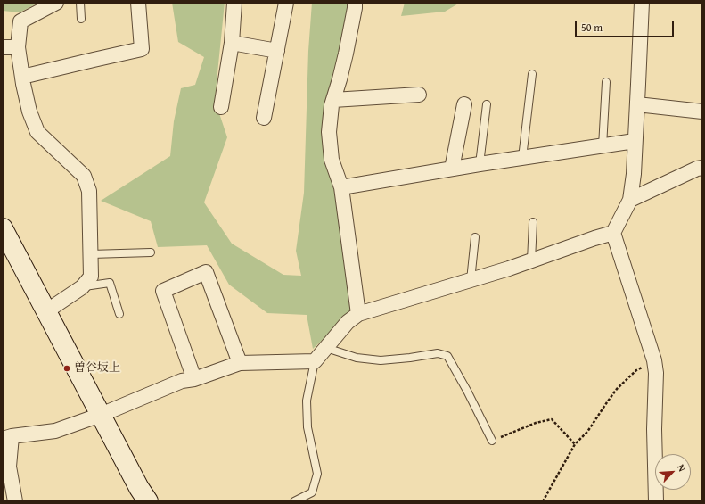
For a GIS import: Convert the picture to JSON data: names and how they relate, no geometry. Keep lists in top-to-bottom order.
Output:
{
  "places": ["曽谷坂上"],
  "scale_bar": "50 m",
  "north": "top right"
}
